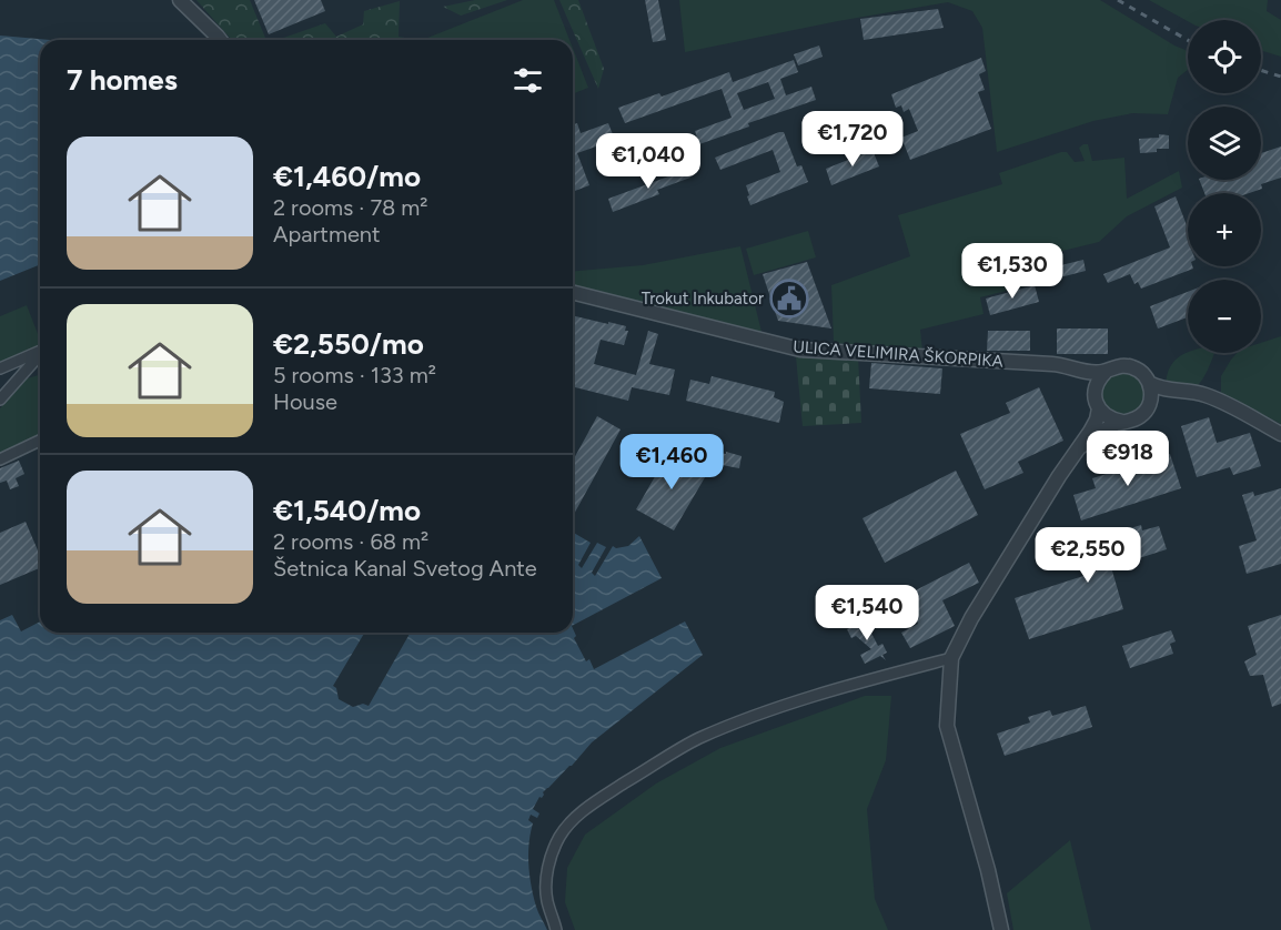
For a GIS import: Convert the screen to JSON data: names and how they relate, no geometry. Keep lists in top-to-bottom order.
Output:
{
  "streets": {
    "street": ["ULICA VELIMIRA ŠKORPIKA"]
  },
  "places": {
    "public building": ["Trokut Inkubator"]
  },
  "page": {
    "map_buttons": ["+", "−"],
    "heading": "7 homes",
    "price": [
      "€1,720",
      "€1,040",
      "€1,530",
      "€918",
      "€1,460",
      "€2,550",
      "€1,540"
    ],
    "list": [
      {
        "name": "€1,460/mo",
        "note": "2 rooms · 78 m² · Apartment"
      },
      {
        "name": "€2,550/mo",
        "note": "5 rooms · 133 m² · House"
      },
      {
        "name": "€1,540/mo",
        "note": "2 rooms · 68 m² · Šetnica Kanal Svetog Ante"
      }
    ]
  }
}
